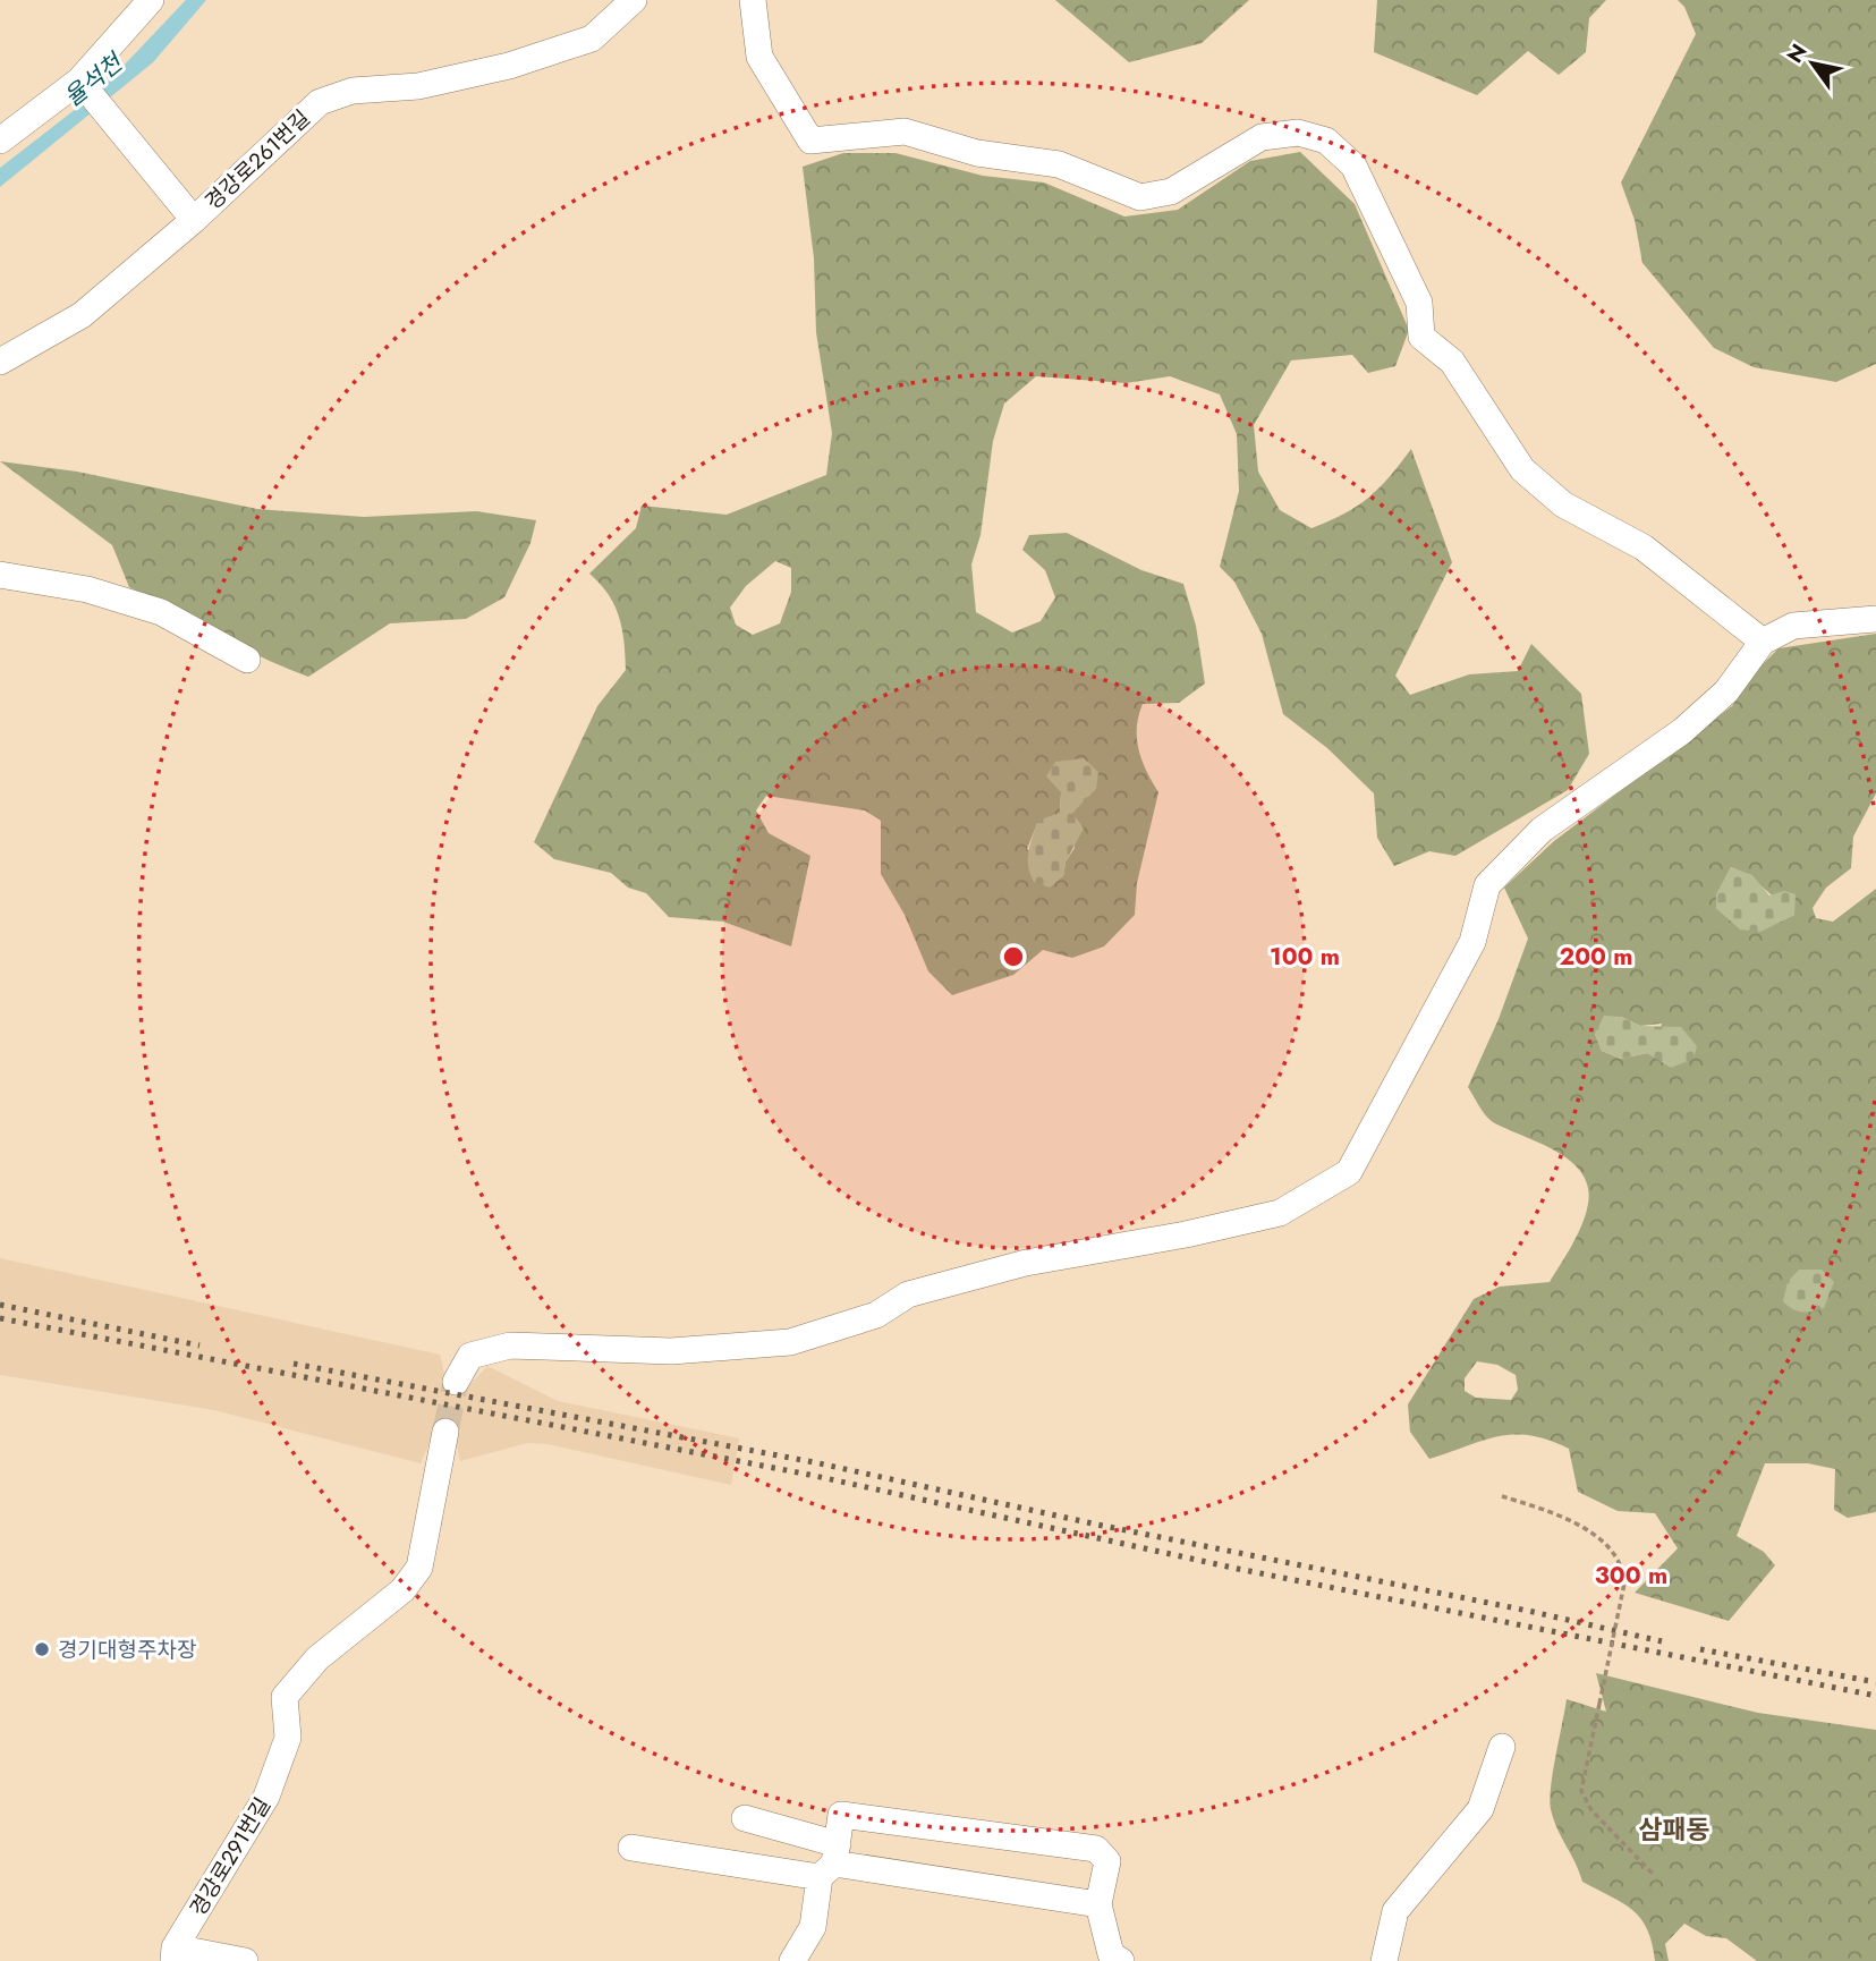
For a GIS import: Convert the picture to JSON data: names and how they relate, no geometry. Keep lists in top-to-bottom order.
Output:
{
  "streets": {
    "street": ["경강로261번길", "경강로291번길"]
  },
  "districts": ["삼패동"],
  "water": ["율석천"],
  "places": ["경기대형주차장"],
  "north": "top left",
  "rings": ["100 m", "200 m", "300 m"]
}
